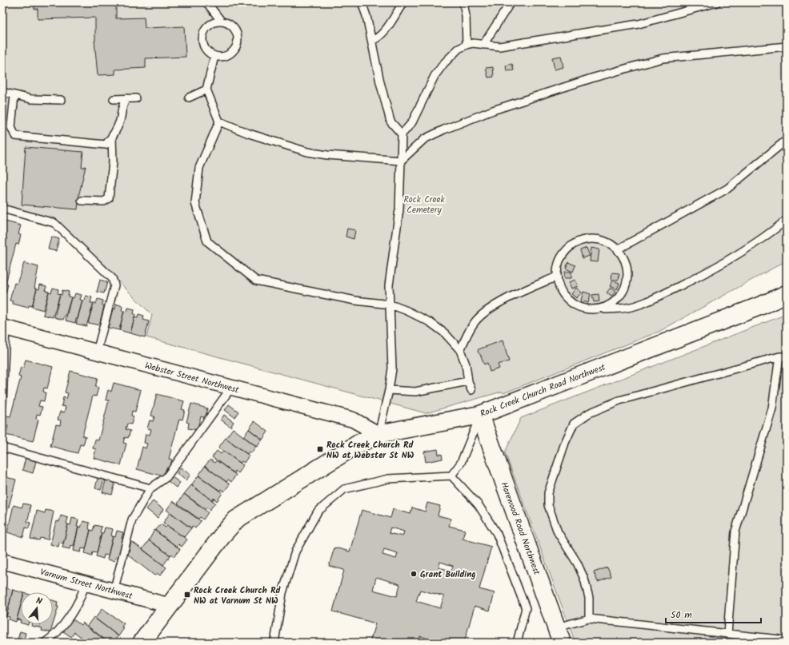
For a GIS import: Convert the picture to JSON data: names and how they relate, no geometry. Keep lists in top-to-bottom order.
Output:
{
  "streets": {
    "street": [
      "Webster Street Northwest",
      "Rock Creek Church Road Northwest",
      "Harewood Road Northwest",
      "Varnum Street Northwest"
    ]
  },
  "crossings": [
    ["Webster Street Northwest", "Rock Creek Church Road Northwest"],
    ["Rock Creek Church Road Northwest", "Harewood Road Northwest"],
    ["Rock Creek Church Road Northwest", "Varnum Street Northwest"]
  ],
  "parks": ["Rock Creek Cemetery"],
  "places": {
    "transit": ["Rock Creek Church Rd NW at Webster St NW", "Rock Creek Church Rd NW at Varnum St NW"],
    "other": ["Grant Building"]
  },
  "scale_bar": "50 m",
  "north": "top"
}
